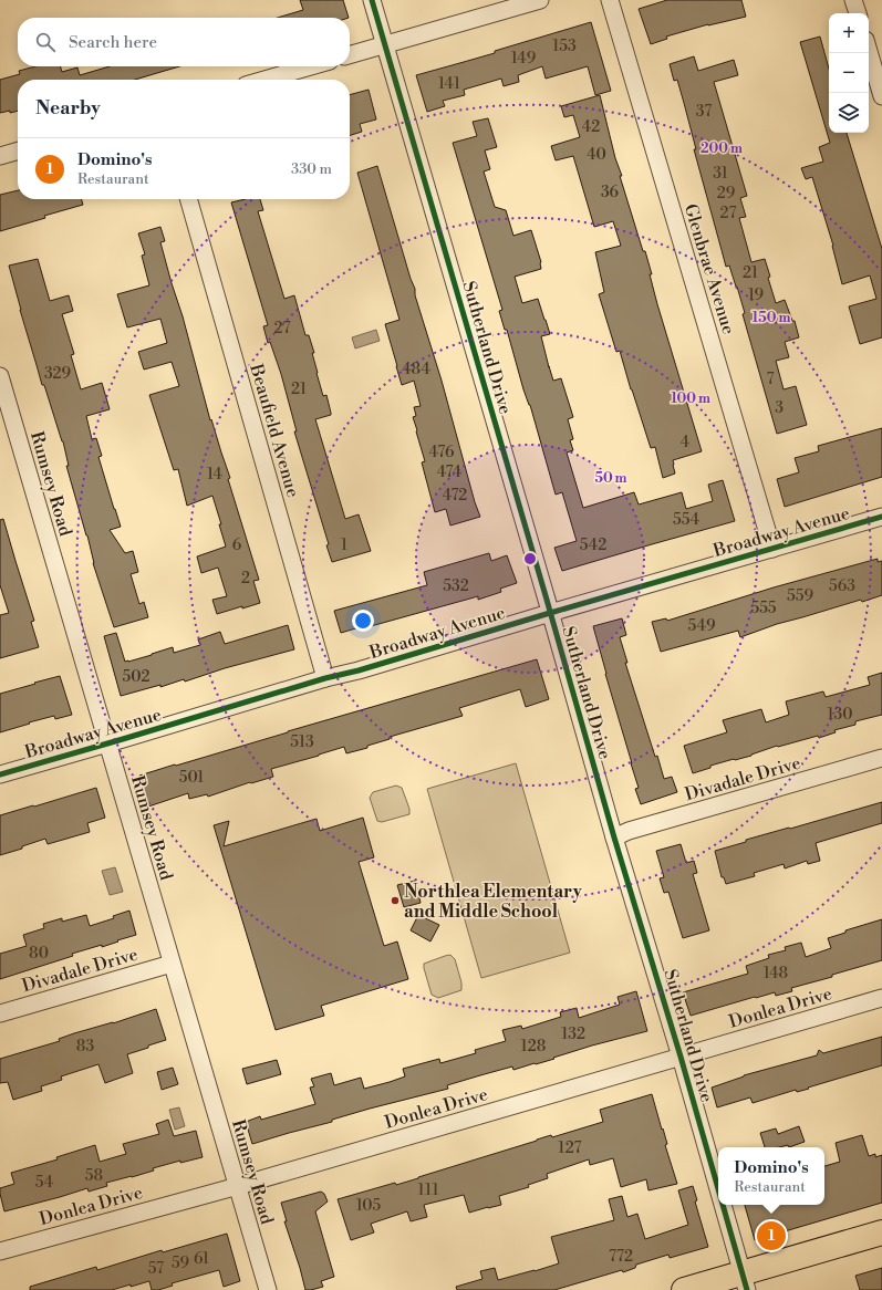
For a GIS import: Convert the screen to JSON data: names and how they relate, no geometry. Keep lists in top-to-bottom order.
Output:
{
  "streets": {
    "street": [
      "Glenbrae Avenue",
      "Sutherland Drive",
      "Beaufield Avenue",
      "Rumsey Road",
      "Broadway Avenue",
      "Divadale Drive",
      "Donlea Drive"
    ]
  },
  "crossings": [
    ["Glenbrae Avenue", "Broadway Avenue"],
    ["Sutherland Drive", "Broadway Avenue"],
    ["Sutherland Drive", "Divadale Drive"],
    ["Sutherland Drive", "Donlea Drive"],
    ["Beaufield Avenue", "Broadway Avenue"],
    ["Rumsey Road", "Broadway Avenue"],
    ["Rumsey Road", "Divadale Drive"],
    ["Rumsey Road", "Donlea Drive"]
  ],
  "places": ["Northlea Elementary and Middle School"],
  "house_numbers": [
    "153",
    "149",
    "141",
    "37",
    "42",
    "40",
    "31",
    "36",
    "29",
    "27",
    "21",
    "19",
    "27",
    "484",
    "329",
    "7",
    "21",
    "3",
    "4",
    "476",
    "474",
    "14",
    "472",
    "554",
    "6",
    "1",
    "542",
    "2",
    "532",
    "563",
    "559",
    "555",
    "549",
    "502",
    "130",
    "513",
    "501",
    "80",
    "148",
    "132",
    "83",
    "128",
    "127",
    "58",
    "54",
    "111",
    "105",
    "772",
    "61",
    "59",
    "57"
  ],
  "page": {
    "map_buttons": ["+", "−"],
    "search": "Search here",
    "heading": "Nearby",
    "list": [
      {
        "mark": "1",
        "name": "Domino's",
        "note": "Restaurant",
        "value": "330 m"
      }
    ],
    "popup": ["Domino's", "Restaurant"],
    "pins": "1"
  },
  "rings": [
    "200 m",
    "150 m",
    "100 m",
    "50 m"
  ]
}
